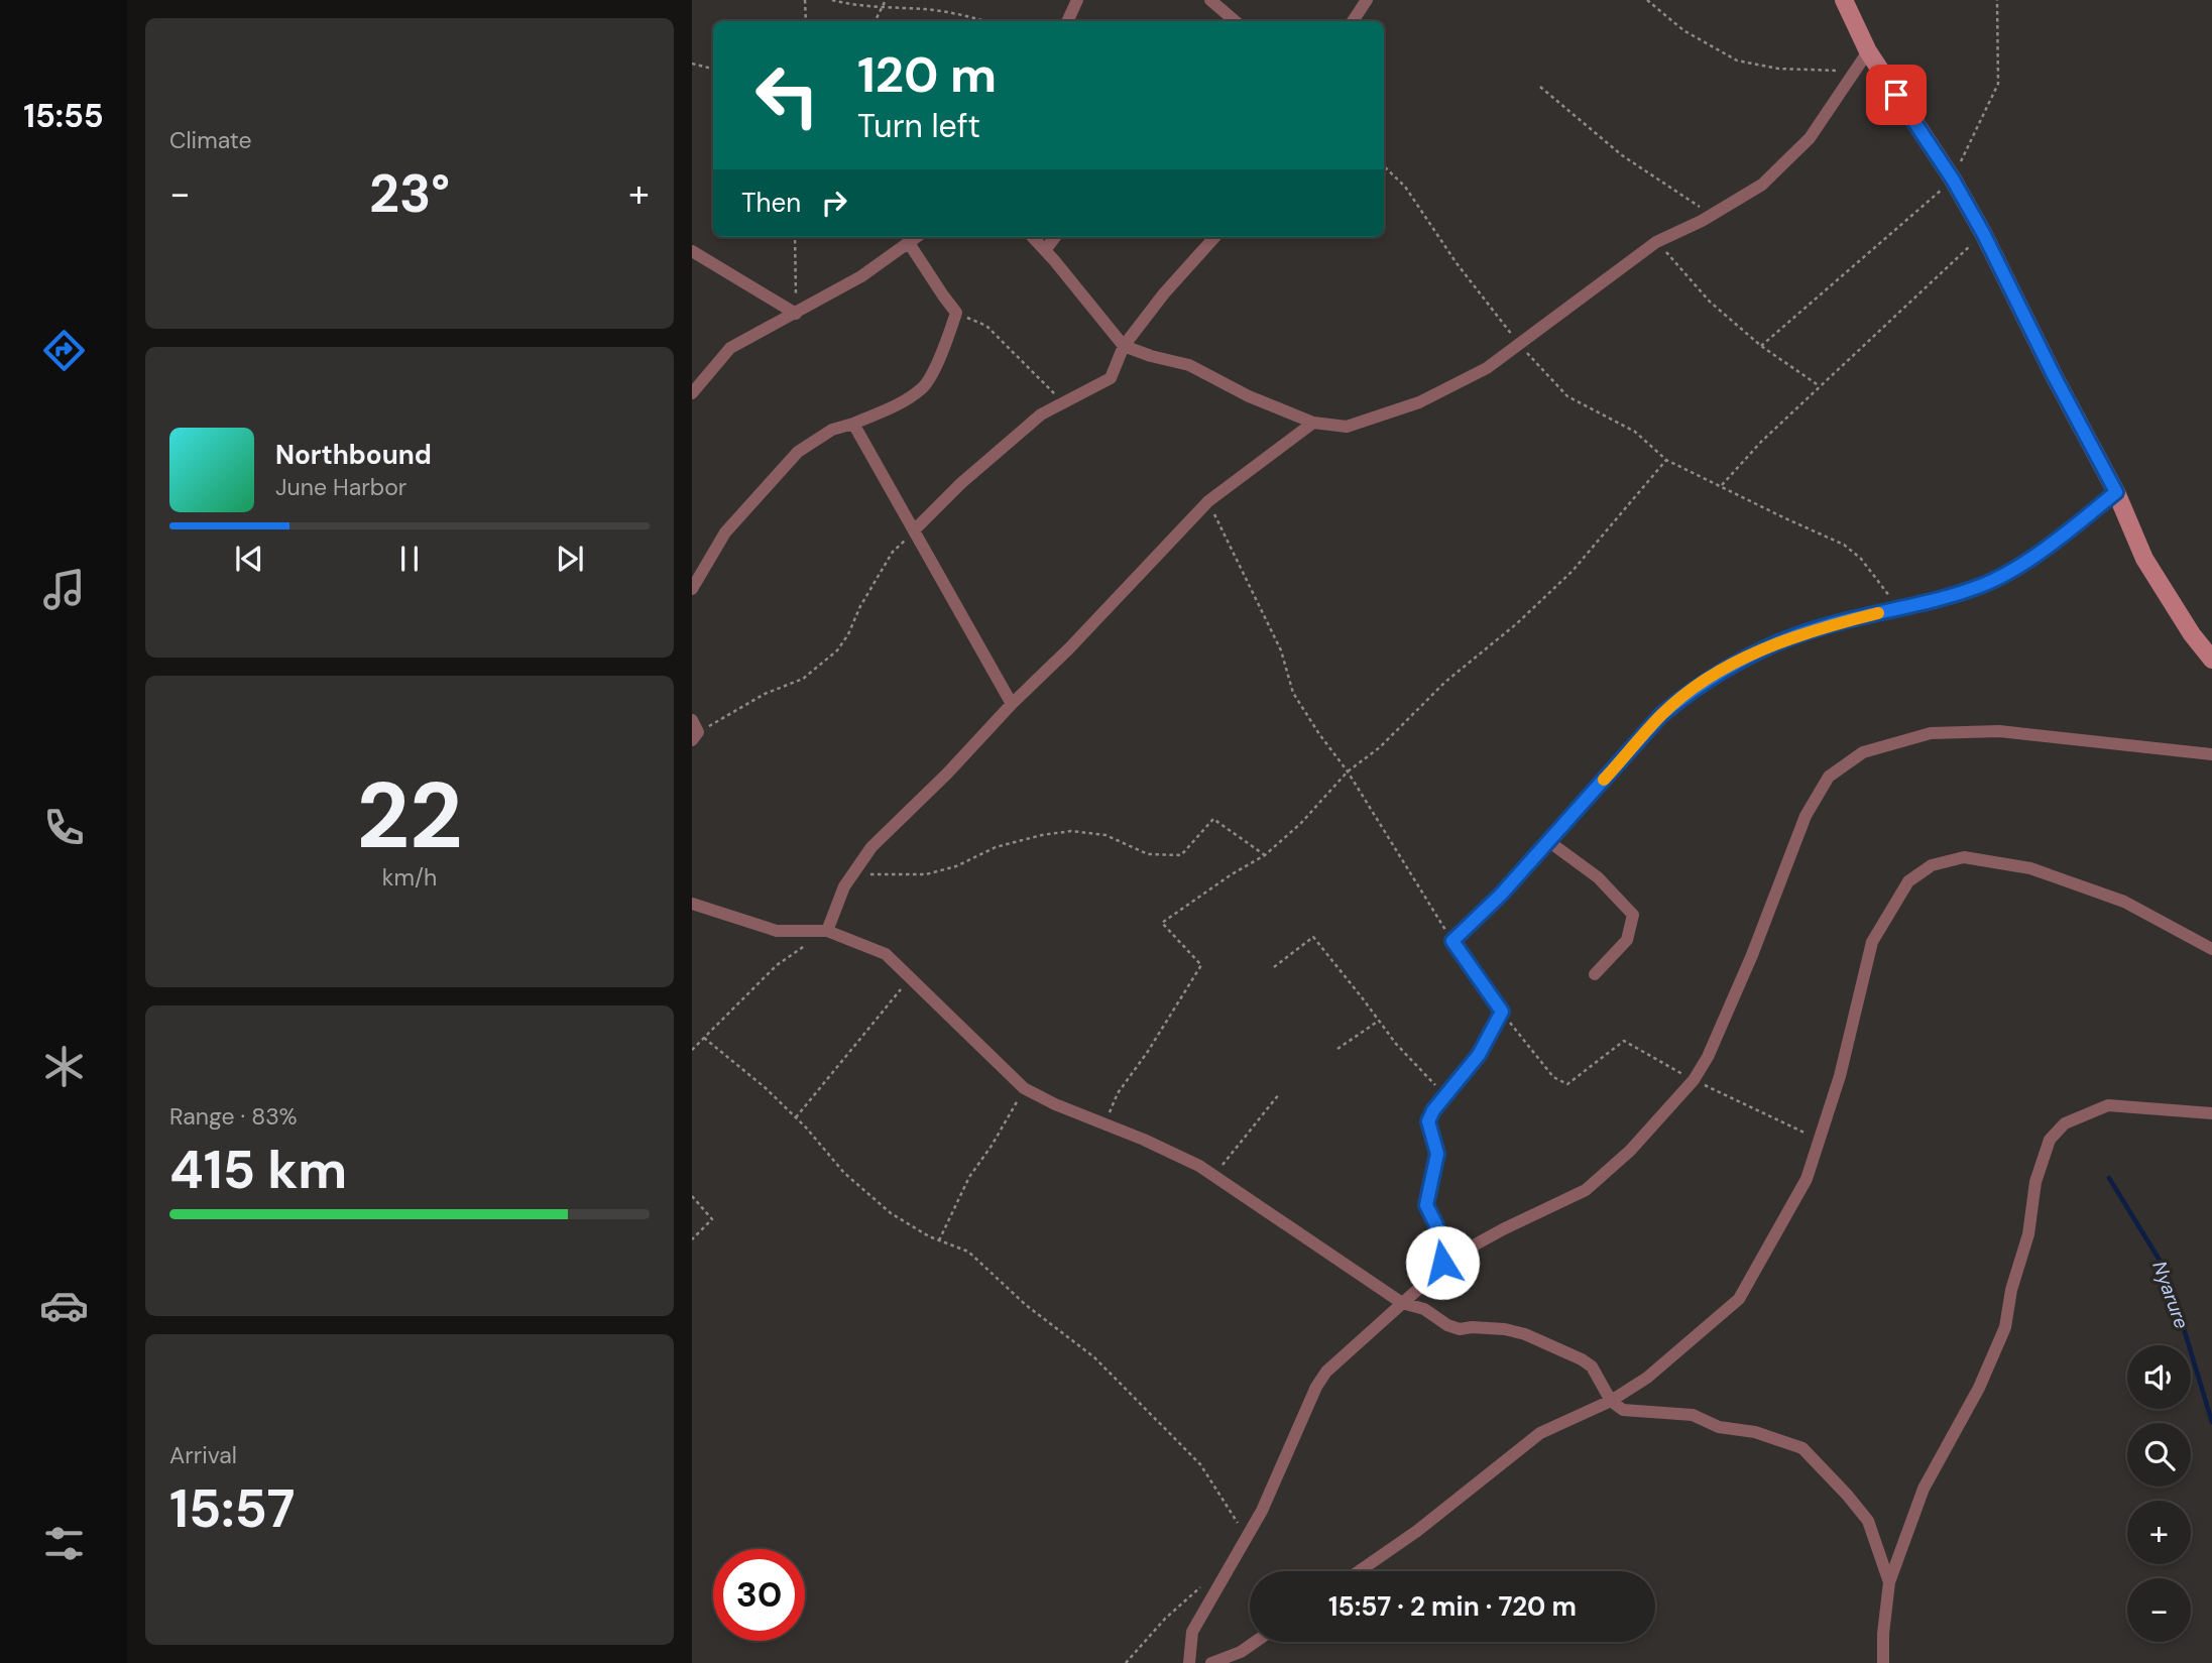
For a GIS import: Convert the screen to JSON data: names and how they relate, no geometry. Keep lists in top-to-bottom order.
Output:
{
  "water": ["Nyarure"],
  "page": {
    "tabs": "15:55",
    "tile": [
      "Climate",
      ["22", "km/h"],
      ["Range · 83%", "415 km"],
      ["Arrival", "15:57"]
    ],
    "turn": ["120 m", "Turn left"],
    "heat": ["−", "23°", "+"],
    "then": "Then",
    "song": ["Northbound", "June Harbor"],
    "map_buttons": ["+", "−"],
    "limit": "30",
    "trip": "15:57 · 2 min · 720 m"
  }
}
